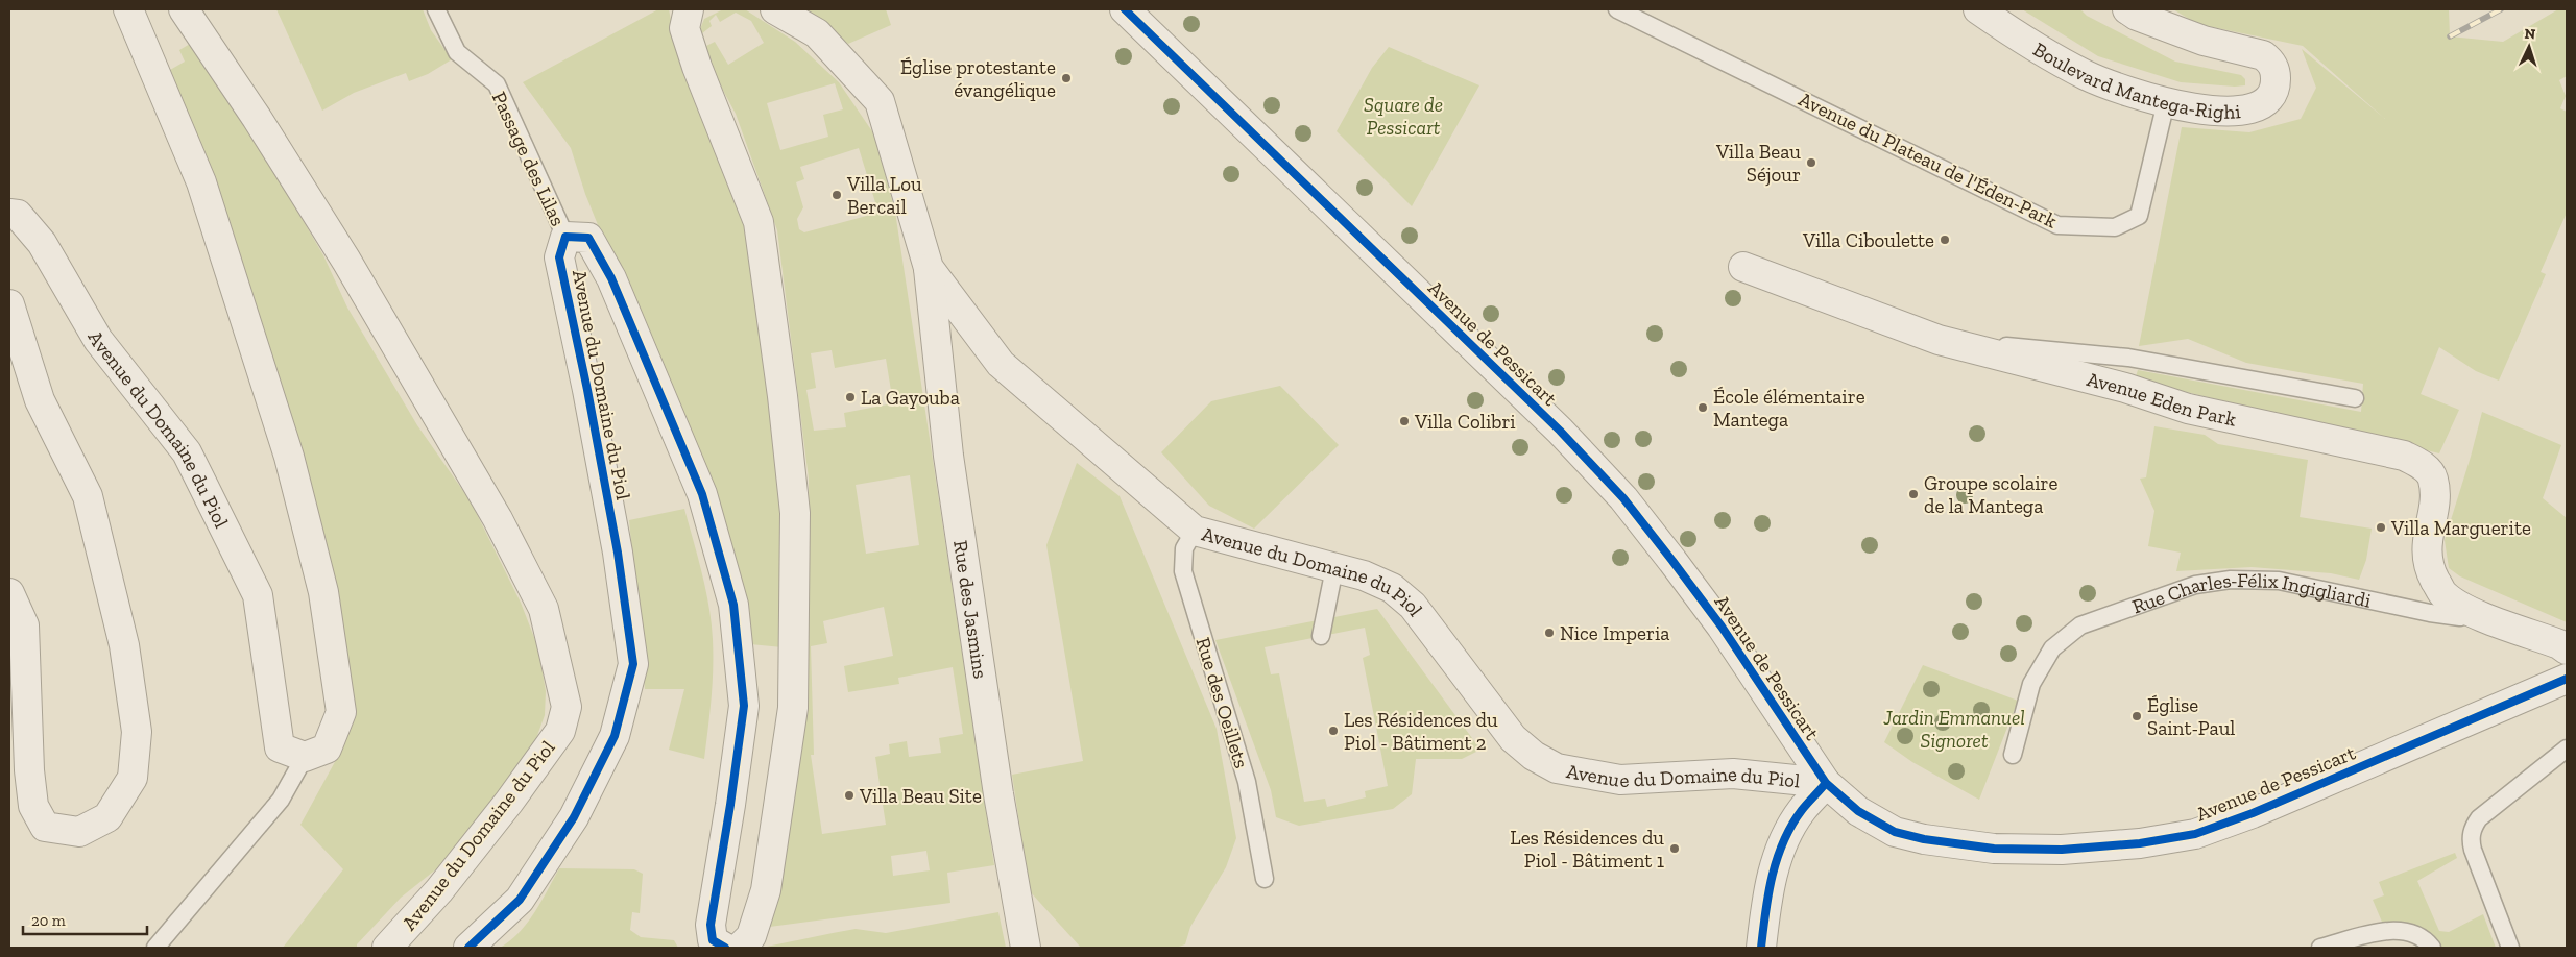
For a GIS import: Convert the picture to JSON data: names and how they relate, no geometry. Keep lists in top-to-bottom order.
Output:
{
  "streets": {
    "street": [
      "Boulevard Mantega-Righi",
      "Avenue de Pessicart",
      "Avenue du Domaine du Piol",
      "Avenue Eden Park",
      "Rue Charles-Félix Ingigliardi",
      "Rue des Jasmins"
    ],
    "lane": ["Passage des Lilas", "Avenue du Plateau de l'Éden-Park", "Rue des Oeillets"]
  },
  "crossings": [
    ["Boulevard Mantega-Righi", "Avenue du Plateau de l'Éden-Park"],
    ["Passage des Lilas", "Avenue du Domaine du Piol"],
    ["Avenue de Pessicart", "Avenue du Domaine du Piol"],
    ["Avenue du Domaine du Piol", "Rue des Jasmins"],
    ["Avenue du Domaine du Piol", "Rue des Oeillets"],
    ["Avenue Eden Park", "Rue Charles-Félix Ingigliardi"]
  ],
  "parks": ["Square de Pessicart", "Jardin Emmanuel Signoret"],
  "places": [
    "Église protestante évangélique",
    "Villa Beau Séjour",
    "Villa Lou Bercail",
    "Villa Ciboulette",
    "La Gayouba",
    "École élémentaire Mantega",
    "Villa Colibri",
    "Groupe scolaire de la Mantega",
    "Villa Marguerite",
    "Nice Imperia",
    "Église Saint-Paul",
    "Les Résidences du Piol - Bâtiment 2",
    "Villa Beau Site",
    "Les Résidences du Piol - Bâtiment 1"
  ],
  "scale_bar": "20 m",
  "north": "top"
}
